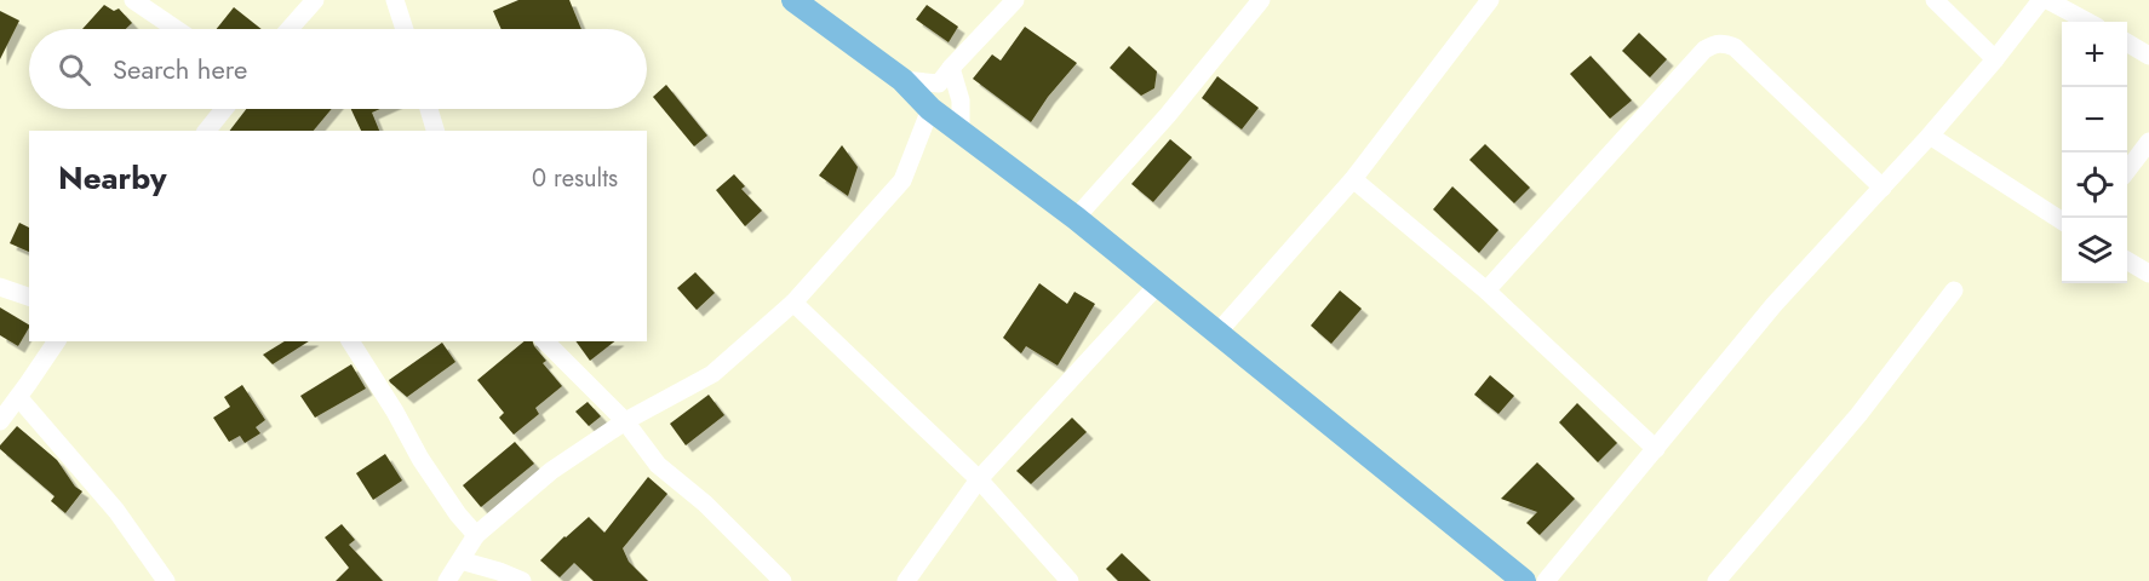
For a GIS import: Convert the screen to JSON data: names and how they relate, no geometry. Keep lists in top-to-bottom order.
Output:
{
  "page": {
    "map_buttons": ["+", "−"],
    "search": "Search here",
    "heading": ["Nearby", "0 results"]
  }
}
